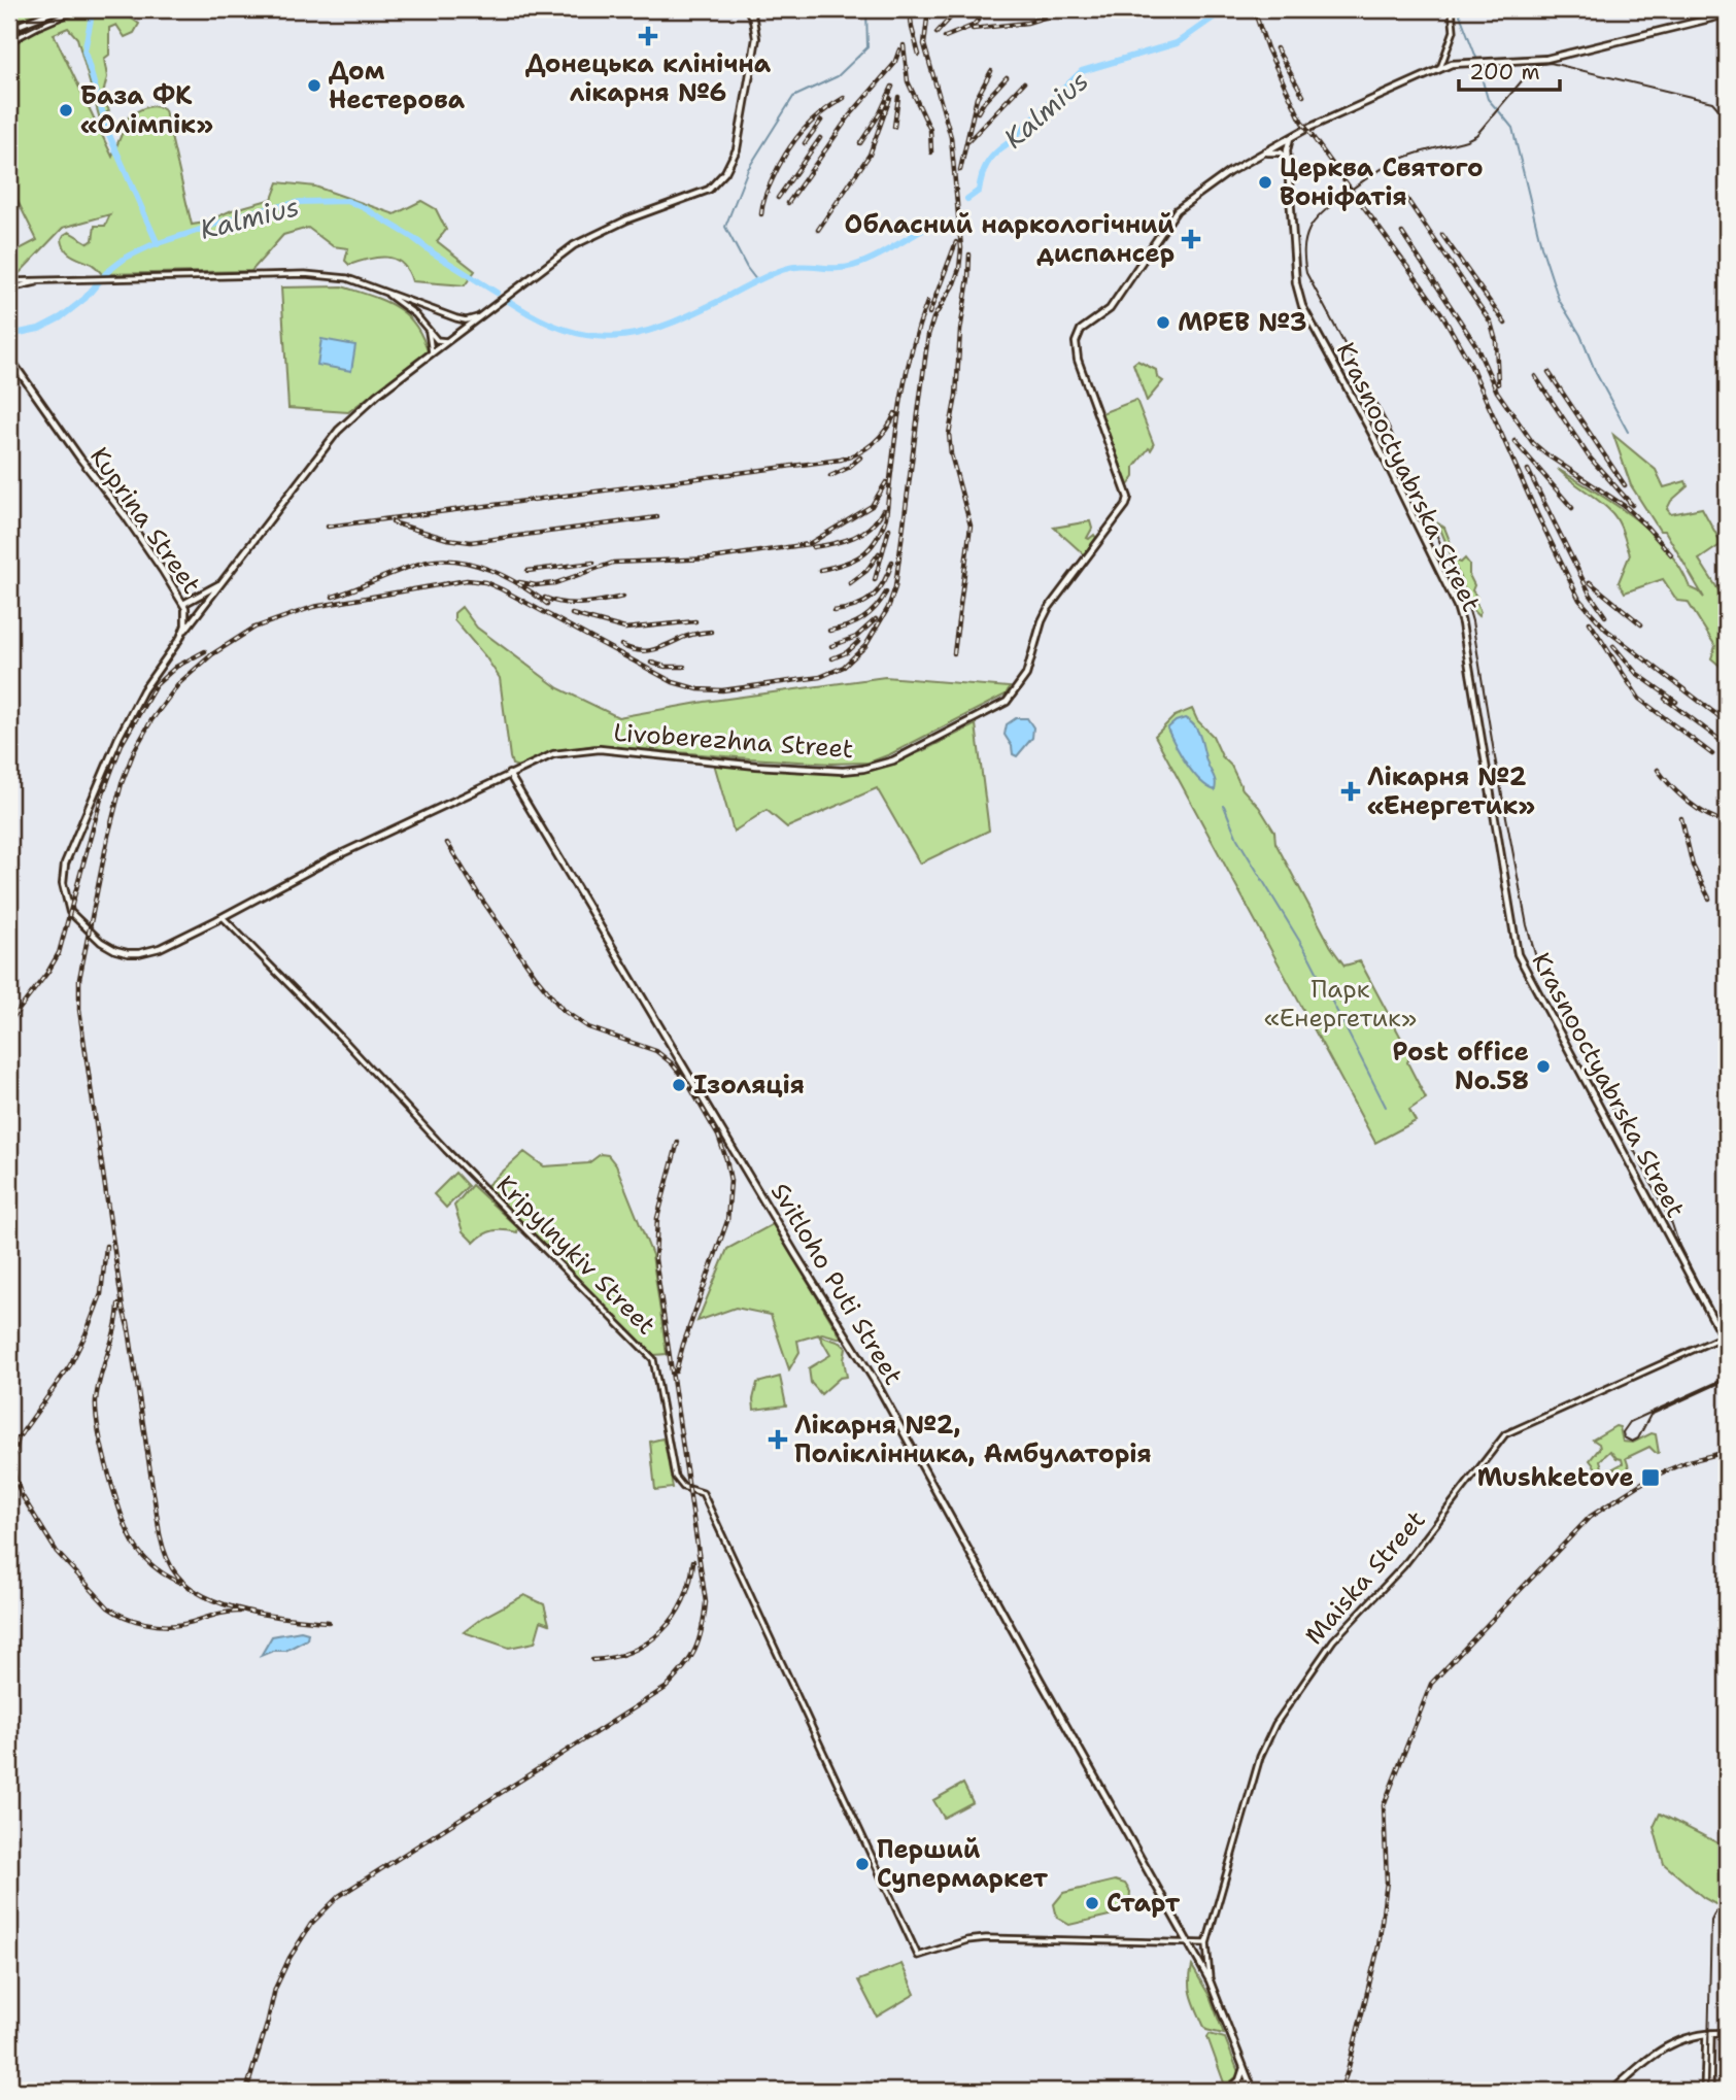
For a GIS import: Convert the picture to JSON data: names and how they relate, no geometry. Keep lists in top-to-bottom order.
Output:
{
  "streets": {
    "main road": [
      "Krasnooctyabrska Street",
      "Kuprina Street",
      "Livoberezhna Street",
      "Svitloho Puti Street"
    ],
    "street": ["Kripylnykiv Street", "Maiska Street"]
  },
  "crossings": [
    ["Krasnooctyabrska Street", "Livoberezhna Street"],
    ["Krasnooctyabrska Street", "Maiska Street"],
    ["Kuprina Street", "Livoberezhna Street"],
    ["Livoberezhna Street", "Kripylnykiv Street"],
    ["Livoberezhna Street", "Svitloho Puti Street"],
    ["Kripylnykiv Street", "Svitloho Puti Street"],
    ["Svitloho Puti Street", "Maiska Street"]
  ],
  "water": ["Kalmius"],
  "parks": ["Парк «Енергетик»"],
  "places": {
    "health": [
      "Донецька клінічна лікарня №6",
      "Обласний наркологічний диспансер",
      "Лікарня №2 «Енергетик»",
      "Лікарня №2, Поліклінника, Амбулаторія"
    ],
    "other": [
      "Дом Нестерова",
      "База ФК «Олімпік»",
      "Церква Святого Воніфатія",
      "МРЕВ №3",
      "Post office No.58",
      "Ізоляція",
      "Перший Супермаркет",
      "Старт"
    ],
    "transit": ["Mushketove"]
  },
  "scale_bar": "200 m"
}
